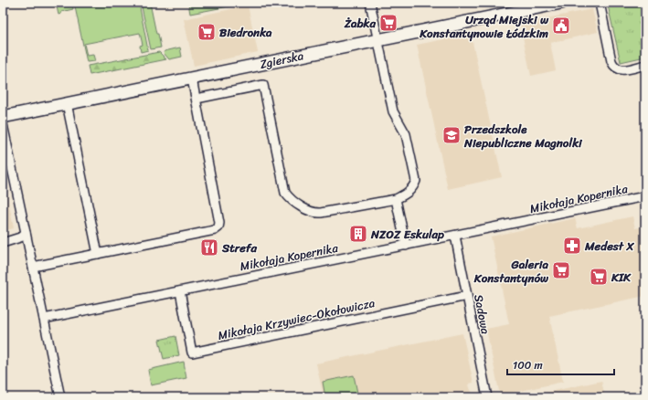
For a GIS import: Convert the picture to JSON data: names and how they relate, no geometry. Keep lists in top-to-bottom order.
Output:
{
  "streets": {
    "main road": ["Zgierska"],
    "street": ["Mikołaja Kopernika", "Sadowa", "Mikołaja Krzywiec-Okołowicza"]
  },
  "crossings": [
    ["Mikołaja Kopernika", "Sadowa"],
    ["Mikołaja Kopernika", "Mikołaja Krzywiec-Okołowicza"],
    ["Sadowa", "Mikołaja Krzywiec-Okołowicza"]
  ],
  "places": {
    "supermarket": [
      "Żabka",
      "Biedronka",
      "Galeria Konstantynów",
      "KIK"
    ],
    "public building": ["Urząd Miejski w Konstantynowie Łódzkim"],
    "school or university": ["Przedszkole Niepubliczne Magnolki"],
    "building": ["NZOZ Eskulap"],
    "pharmacy": ["Medest X"],
    "restaurant": ["Strefa"]
  },
  "scale_bar": "100 m"
}
